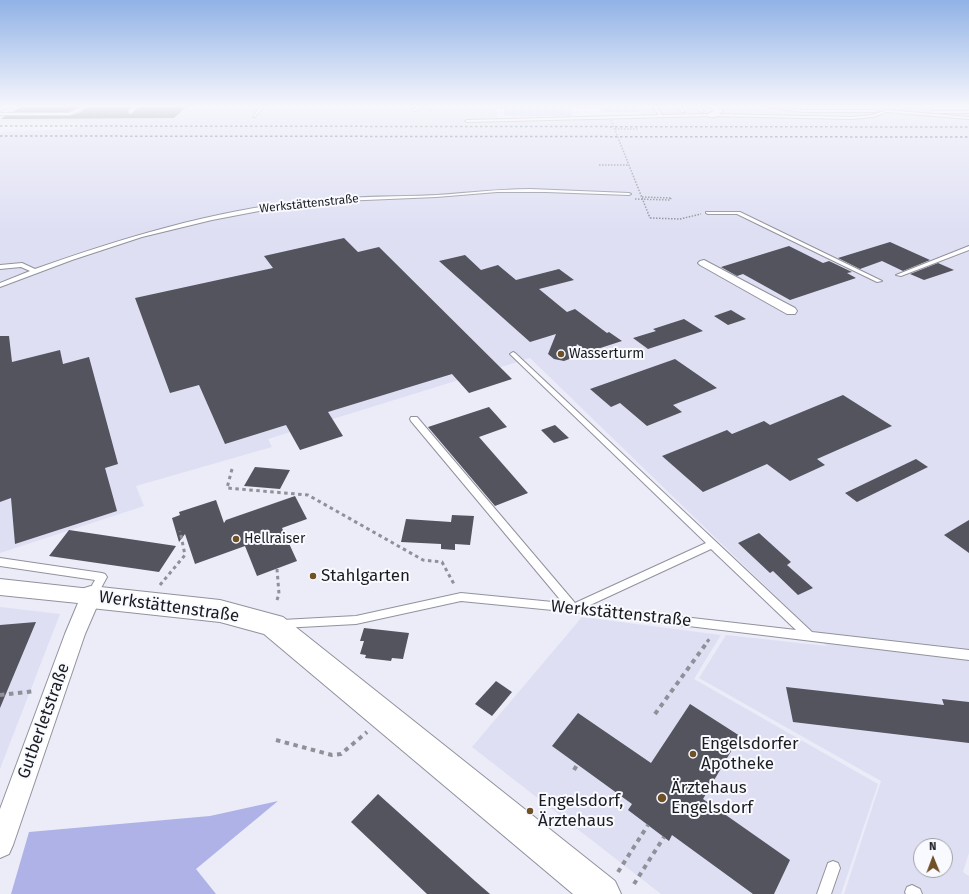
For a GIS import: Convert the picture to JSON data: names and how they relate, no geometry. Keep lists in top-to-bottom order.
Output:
{
  "streets": {
    "street": ["Werkstättenstraße", "Gutberletstraße"]
  },
  "crossings": [
    ["Werkstättenstraße", "Gutberletstraße"]
  ],
  "places": [
    "Wasserturm",
    "Hellraiser",
    "Stahlgarten",
    "Engelsdorfer Apotheke",
    "Ärztehaus Engelsdorf",
    "Engelsdorf, Ärztehaus"
  ],
  "north": "top"
}
